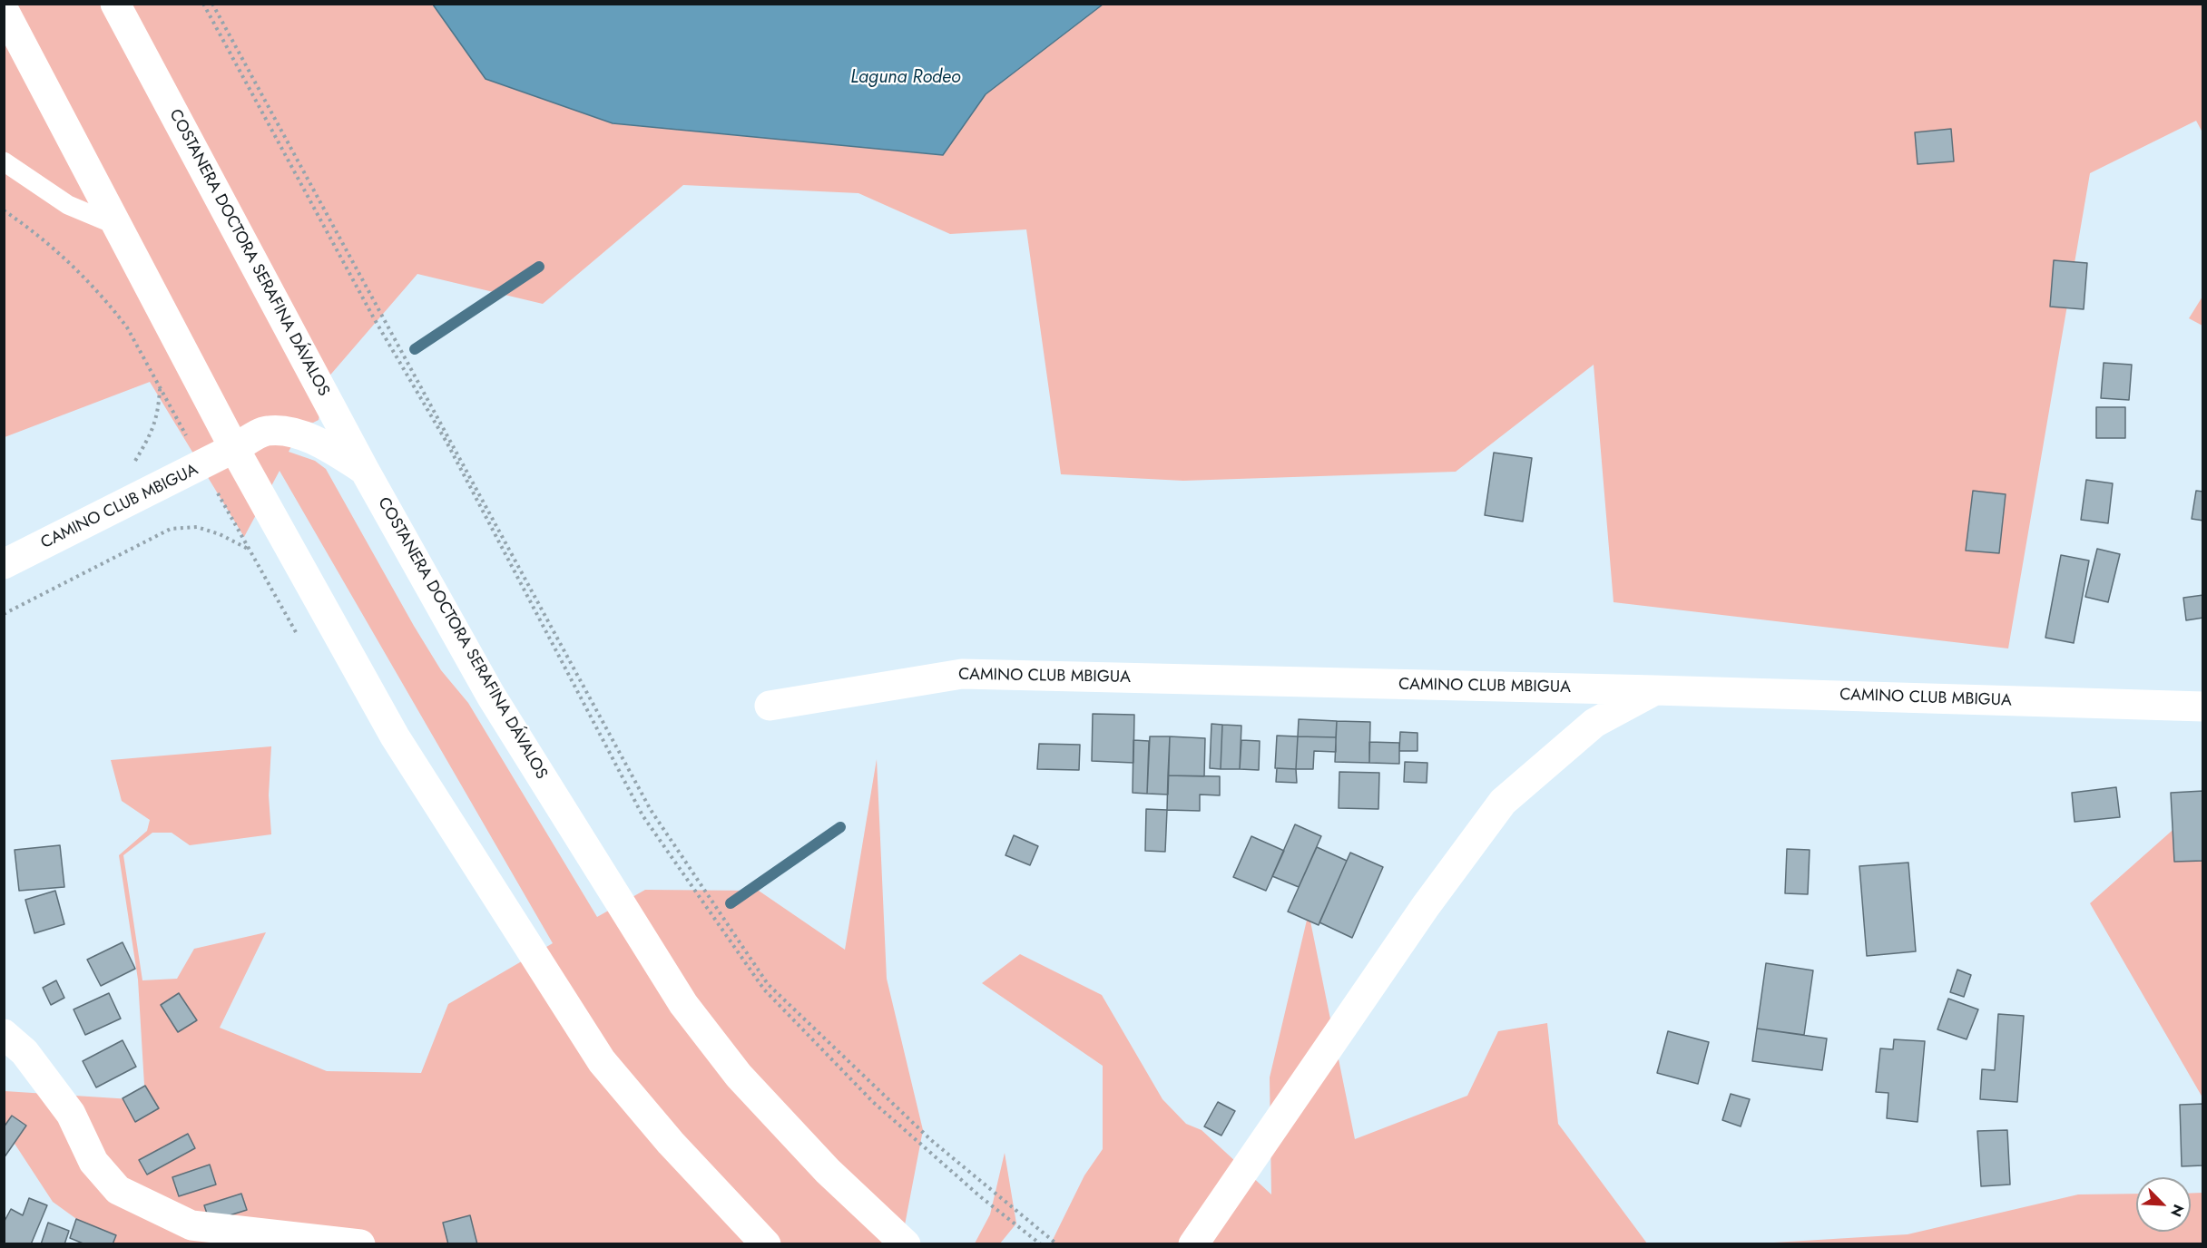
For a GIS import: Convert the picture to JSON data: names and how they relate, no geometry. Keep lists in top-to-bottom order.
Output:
{
  "streets": {
    "main road": ["COSTANERA DOCTORA SERAFINA DÁVALOS", "CAMINO CLUB MBIGUA"]
  },
  "crossings": [
    ["COSTANERA DOCTORA SERAFINA DÁVALOS", "CAMINO CLUB MBIGUA"]
  ],
  "water": ["Laguna Rodeo"],
  "north": "bottom right"
}
